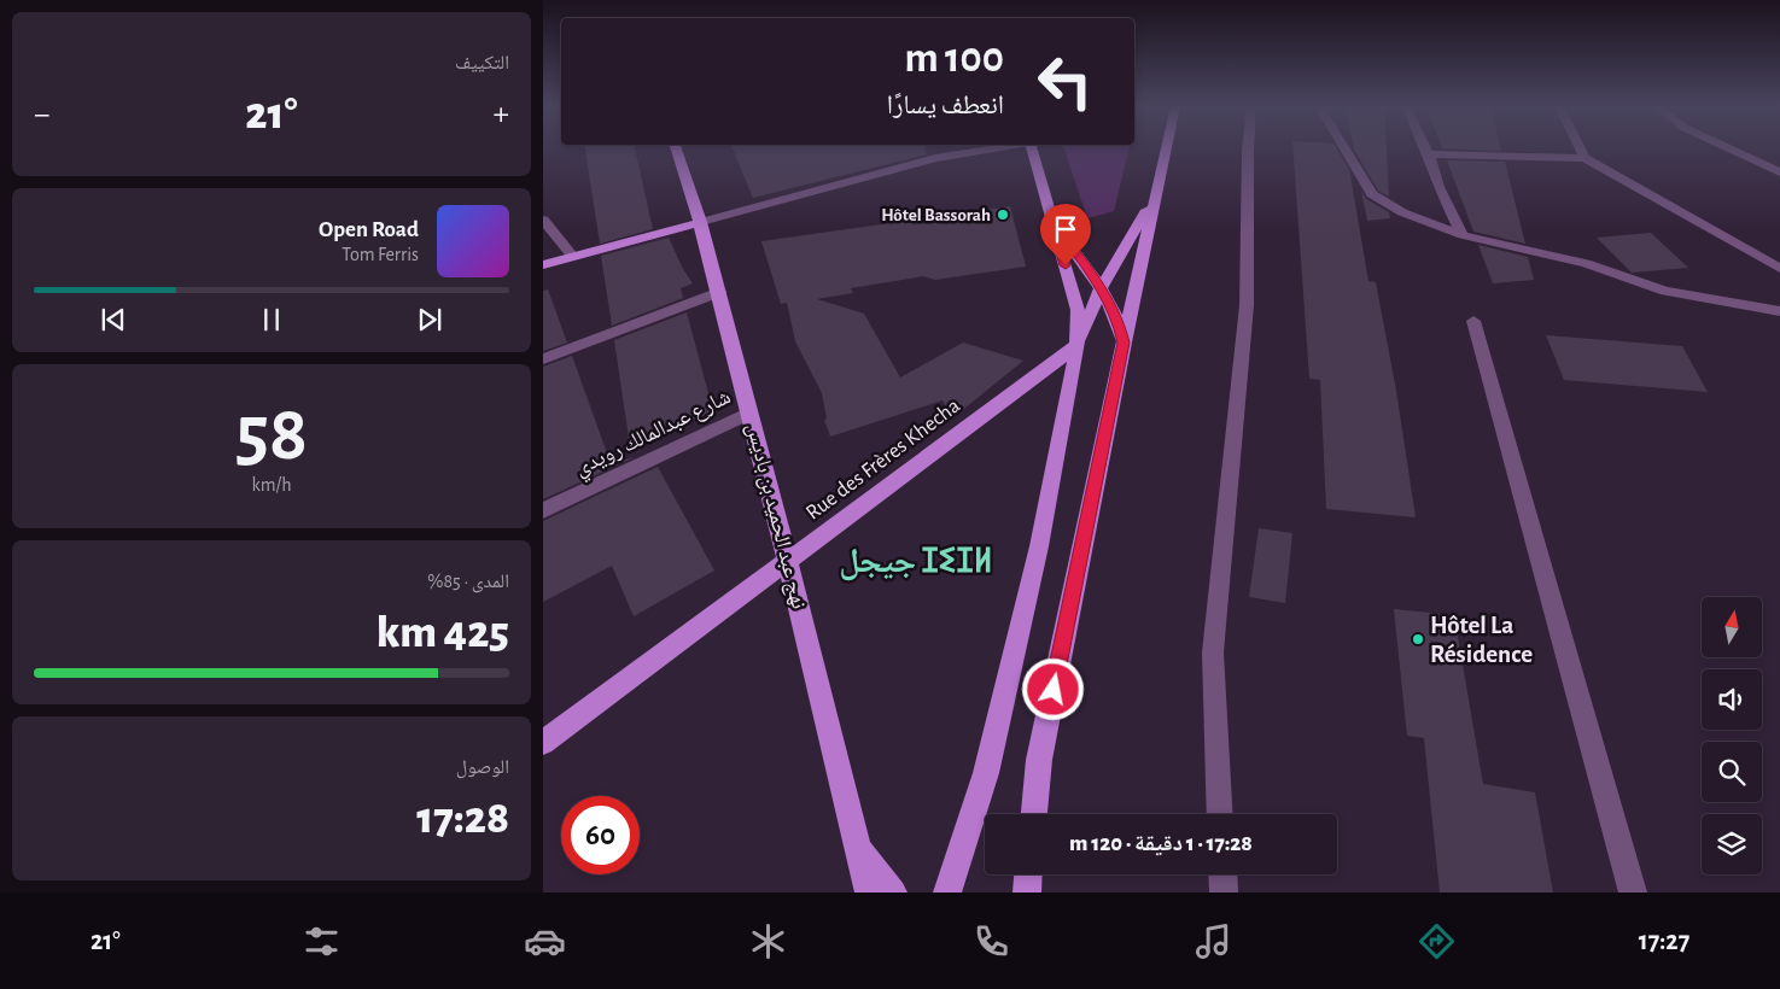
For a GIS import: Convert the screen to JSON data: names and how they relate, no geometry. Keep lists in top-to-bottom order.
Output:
{
  "streets": {
    "main road": ["Rue des Frères Khecha", "نهج عبد الحميد بن باديس"],
    "street": ["شارع عبدالمالك رويدي"]
  },
  "crossings": [
    ["شارع عبدالمالك رويدي", "نهج عبد الحميد بن باديس"],
    ["Rue des Frères Khecha", "نهج عبد الحميد بن باديس"]
  ],
  "districts": ["جيجل ⵊⵉⵊⵍ"],
  "places": ["Hôtel Bassorah", "Hôtel La Résidence"],
  "north": "top",
  "page": {
    "tile": [
      "التكييف",
      ["58", "km/h"],
      ["المدى · 85%", "425 km"],
      ["الوصول", "17:28"]
    ],
    "turn": ["100 m", "انعطف يسارًا"],
    "heat": ["−", "21°", "+"],
    "song": ["Open Road", "Tom Ferris"],
    "limit": "60",
    "trip": "17:28 · 1 دقيقة · 120 m",
    "tabs": ["17:27", "21°"]
  }
}
